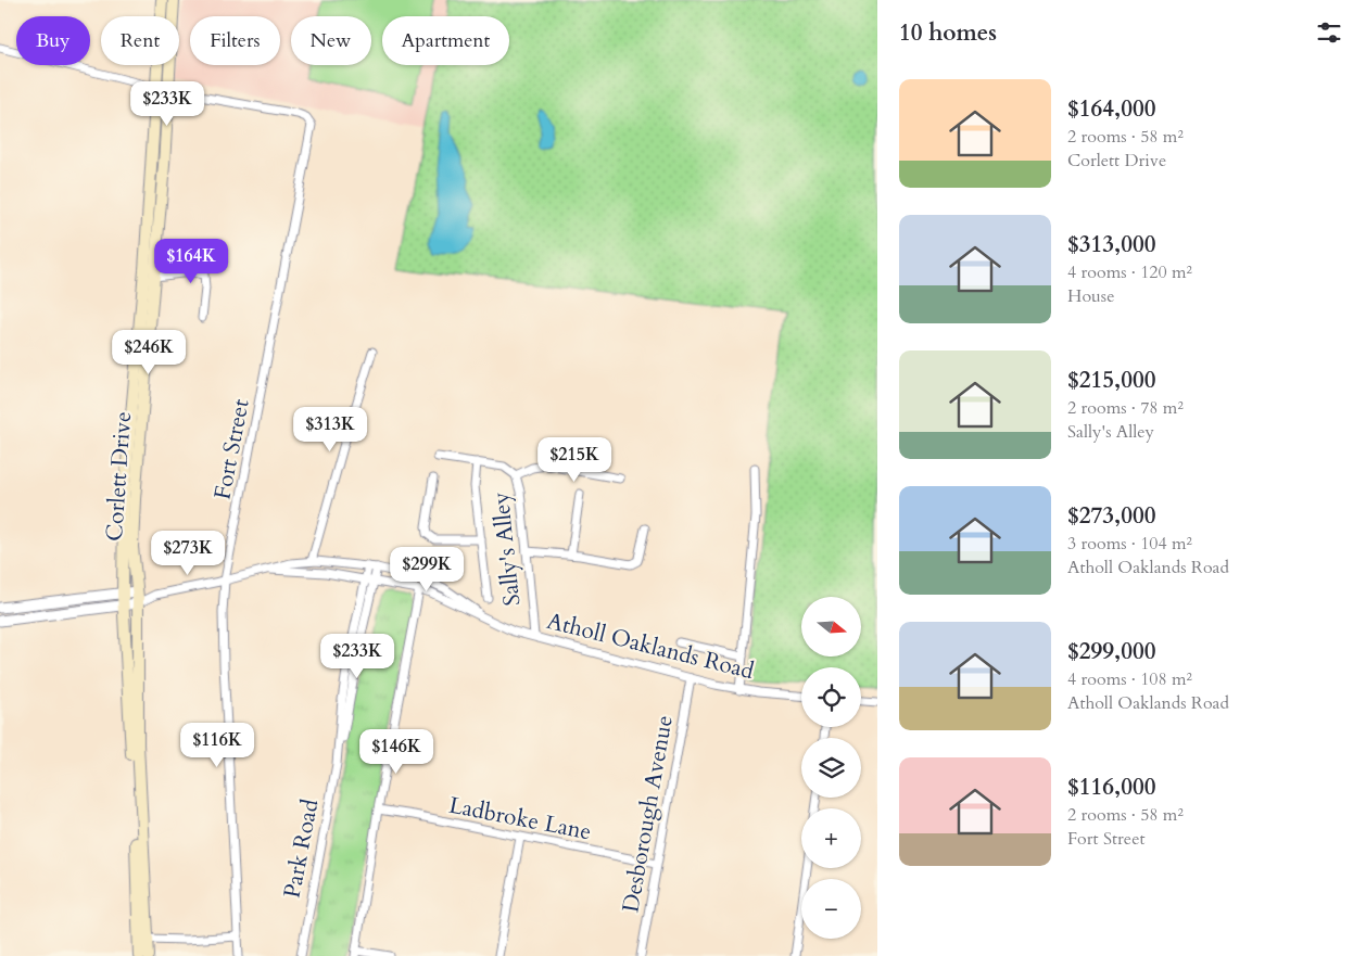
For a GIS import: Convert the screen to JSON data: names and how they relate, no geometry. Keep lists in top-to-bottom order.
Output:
{
  "streets": {
    "main road": ["Corlett Drive"],
    "street": [
      "Fort Street",
      "Sally's Alley",
      "Atholl Oaklands Road",
      "Desborough Avenue",
      "Ladbroke Lane",
      "Park Road"
    ]
  },
  "crossings": [
    ["Fort Street", "Corlett Drive"],
    ["Fort Street", "Atholl Oaklands Road"],
    ["Corlett Drive", "Atholl Oaklands Road"],
    ["Sally's Alley", "Atholl Oaklands Road"],
    ["Atholl Oaklands Road", "Desborough Avenue"],
    ["Atholl Oaklands Road", "Park Road"],
    ["Desborough Avenue", "Ladbroke Lane"]
  ],
  "north": "right",
  "page": {
    "heading": "10 homes",
    "chip": [
      "Buy",
      "Rent",
      "Filters",
      "New",
      "Apartment"
    ],
    "list": [
      {
        "name": "$164,000",
        "note": "2 rooms · 58 m² · Corlett Drive"
      },
      {
        "name": "$313,000",
        "note": "4 rooms · 120 m² · House"
      },
      {
        "name": "$215,000",
        "note": "2 rooms · 78 m² · Sally's Alley"
      },
      {
        "name": "$273,000",
        "note": "3 rooms · 104 m² · Atholl Oaklands Road"
      },
      {
        "name": "$299,000",
        "note": "4 rooms · 108 m² · Atholl Oaklands Road"
      },
      {
        "name": "$116,000",
        "note": "2 rooms · 58 m² · Fort Street"
      }
    ],
    "price": [
      "$233K",
      "$164K",
      "$246K",
      "$313K",
      "$215K",
      "$273K",
      "$299K",
      "$233K",
      "$116K",
      "$146K"
    ],
    "map_buttons": ["+", "−"]
  }
}
